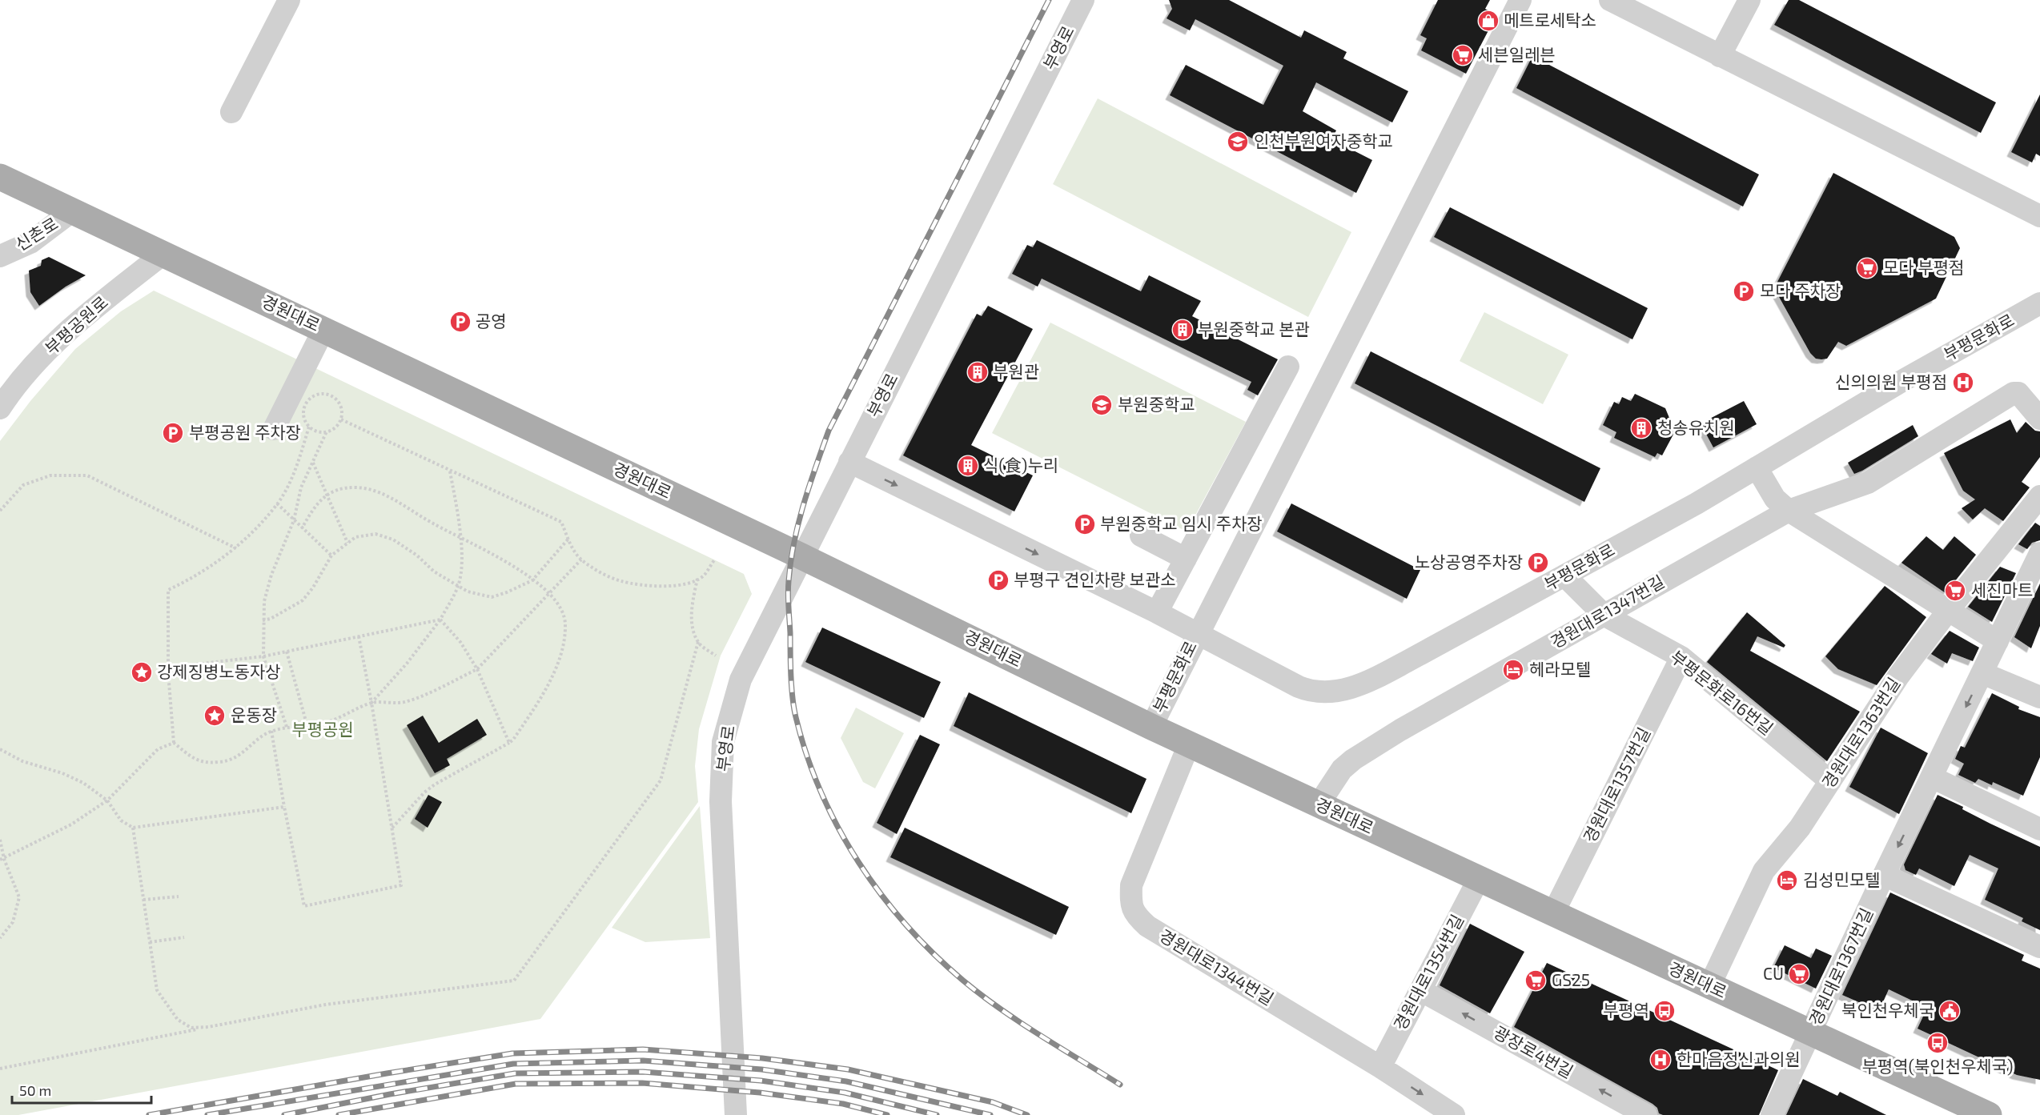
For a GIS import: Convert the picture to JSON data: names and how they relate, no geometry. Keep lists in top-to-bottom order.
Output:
{
  "streets": {
    "main road": ["경원대로"],
    "street": [
      "부영로",
      "신촌로",
      "부평공원로",
      "부평문화로",
      "경원대로1347번길",
      "부평문화로16번길",
      "경원대로1363번길",
      "경원대로1357번길",
      "경원대로1367번길",
      "경원대로1344번길",
      "경원대로1354번길",
      "광장로4번길"
    ]
  },
  "crossings": [
    ["부영로", "경원대로"],
    ["신촌로", "경원대로"],
    ["경원대로", "부평공원로"],
    ["경원대로", "부평문화로"],
    ["경원대로", "경원대로1347번길"],
    ["경원대로", "경원대로1363번길"],
    ["경원대로", "경원대로1357번길"],
    ["경원대로", "경원대로1367번길"],
    ["경원대로", "경원대로1344번길"],
    ["경원대로", "경원대로1354번길"],
    ["부평문화로", "부평문화로16번길"],
    ["경원대로1347번길", "부평문화로16번길"],
    ["부평문화로16번길", "경원대로1363번길"],
    ["부평문화로16번길", "경원대로1357번길"],
    ["경원대로1344번길", "경원대로1354번길"],
    ["경원대로1354번길", "광장로4번길"]
  ],
  "one_way": ["경원대로1367번길", "광장로4번길"],
  "parks": ["부평공원"],
  "places": {
    "shop": ["메트로세탁소"],
    "supermarket": [
      "세븐일레븐",
      "모다 부평점",
      "세진마트",
      "CU",
      "GS25"
    ],
    "school or university": ["인천부원여자중학교", "부원중학교"],
    "parking": [
      "모다 주차장",
      "공영",
      "부평공원 주차장",
      "부원중학교 임시 주차장",
      "노상공영주차장",
      "부평구 견인차량 보관소"
    ],
    "building": [
      "부원중학교 본관",
      "부원관",
      "청송유치원",
      "식(食)누리"
    ],
    "hospital": ["신의의원 부평점", "한마음정신과의원"],
    "hotel": ["헤라모텔", "김성민모텔"],
    "place": ["강제징병노동자상", "운동장"],
    "bus stop": ["부평역", "부평역(북인천우체국)"],
    "public building": ["북인천우체국"]
  },
  "scale_bar": "50 m"
}
